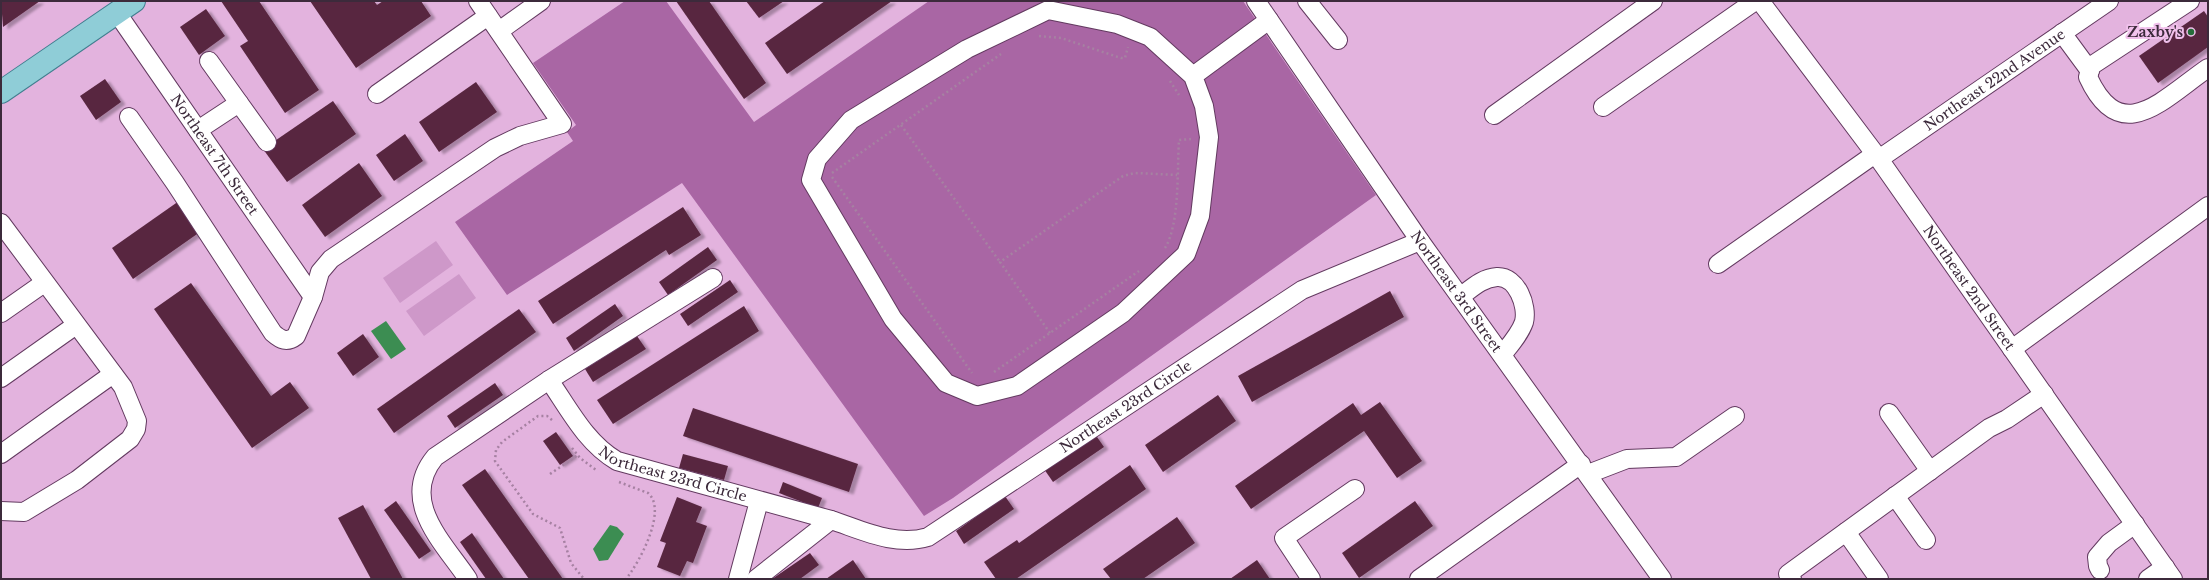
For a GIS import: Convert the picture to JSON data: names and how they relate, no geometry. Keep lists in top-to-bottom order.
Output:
{
  "streets": {
    "street": [
      "Northeast 22nd Avenue",
      "Northeast 7th Street",
      "Northeast 2nd Street",
      "Northeast 3rd Street",
      "Northeast 23rd Circle"
    ]
  },
  "crossings": [
    ["Northeast 22nd Avenue", "Northeast 2nd Street"],
    ["Northeast 3rd Street", "Northeast 23rd Circle"]
  ],
  "places": ["Zaxby's"]
}
